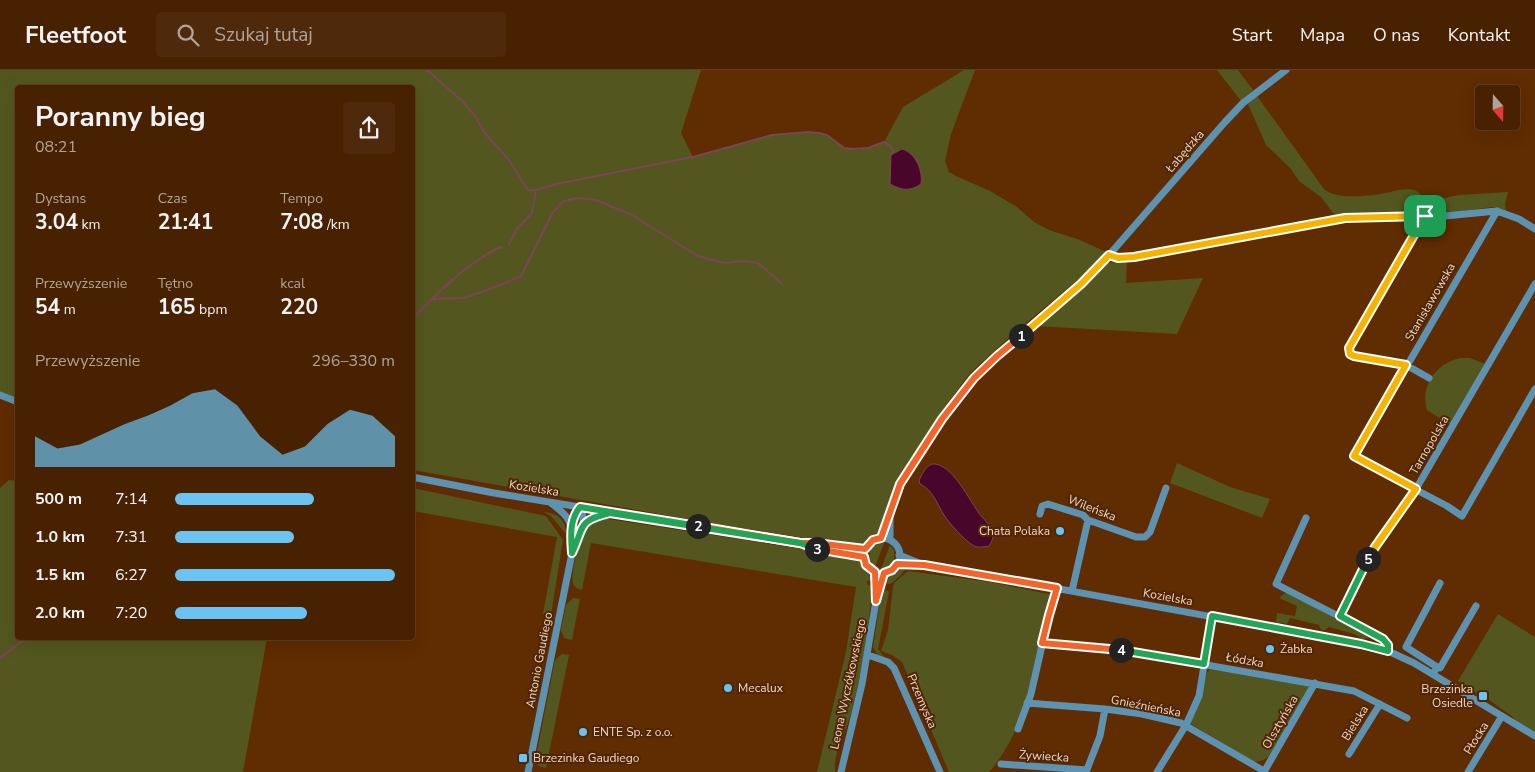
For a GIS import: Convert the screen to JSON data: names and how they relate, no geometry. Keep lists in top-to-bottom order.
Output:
{
  "streets": {
    "street": [
      "Łabędzka",
      "Stanisławowska",
      "Tarnopolska",
      "Kozielska",
      "Wileńska",
      "Antonio Gaudiego",
      "Łódzka",
      "Leona Wyczółkowskiego",
      "Przemyska",
      "Gnieźnieńska",
      "Olsztyńska",
      "Bielska",
      "Płocka",
      "Żywiecka"
    ]
  },
  "crossings": [
    ["Stanisławowska", "Tarnopolska"],
    ["Kozielska", "Antonio Gaudiego"],
    ["Kozielska", "Leona Wyczółkowskiego"],
    ["Kozielska", "Płocka"],
    ["Łódzka", "Olsztyńska"],
    ["Łódzka", "Bielska"],
    ["Leona Wyczółkowskiego", "Przemyska"],
    ["Gnieźnieńska", "Olsztyńska"],
    ["Gnieźnieńska", "Żywiecka"]
  ],
  "places": {
    "other": [
      "Chata Polaka",
      "Żabka",
      "Mecalux",
      "ENTE Sp. z o.o."
    ],
    "transit": ["Brzezinka Osiedle", "Brzezinka Gaudiego"]
  },
  "north": "bottom",
  "page": {
    "header": "Fleetfoot",
    "search": "Szukaj tutaj",
    "nav": [
      "Start",
      "Mapa",
      "O nas",
      "Kontakt"
    ],
    "heading": ["Poranny bieg", "08:21"],
    "stats": [
      ["Dystans", "3.04 km"],
      ["Czas", "21:41"],
      ["Tempo", "7:08 /km"],
      ["Przewyższenie", "54 m"],
      ["Tętno", "165 bpm"],
      ["kcal", "220"]
    ],
    "pins": [
      "1",
      "2",
      "3",
      "5",
      "4"
    ],
    "chart": ["Przewyższenie", "296–330 m"],
    "list": [
      {
        "name": "500 m",
        "note": "7:14"
      },
      {
        "name": "1.0 km",
        "note": "7:31"
      },
      {
        "name": "1.5 km",
        "note": "6:27"
      },
      {
        "name": "2.0 km",
        "note": "7:20"
      }
    ]
  }
}
